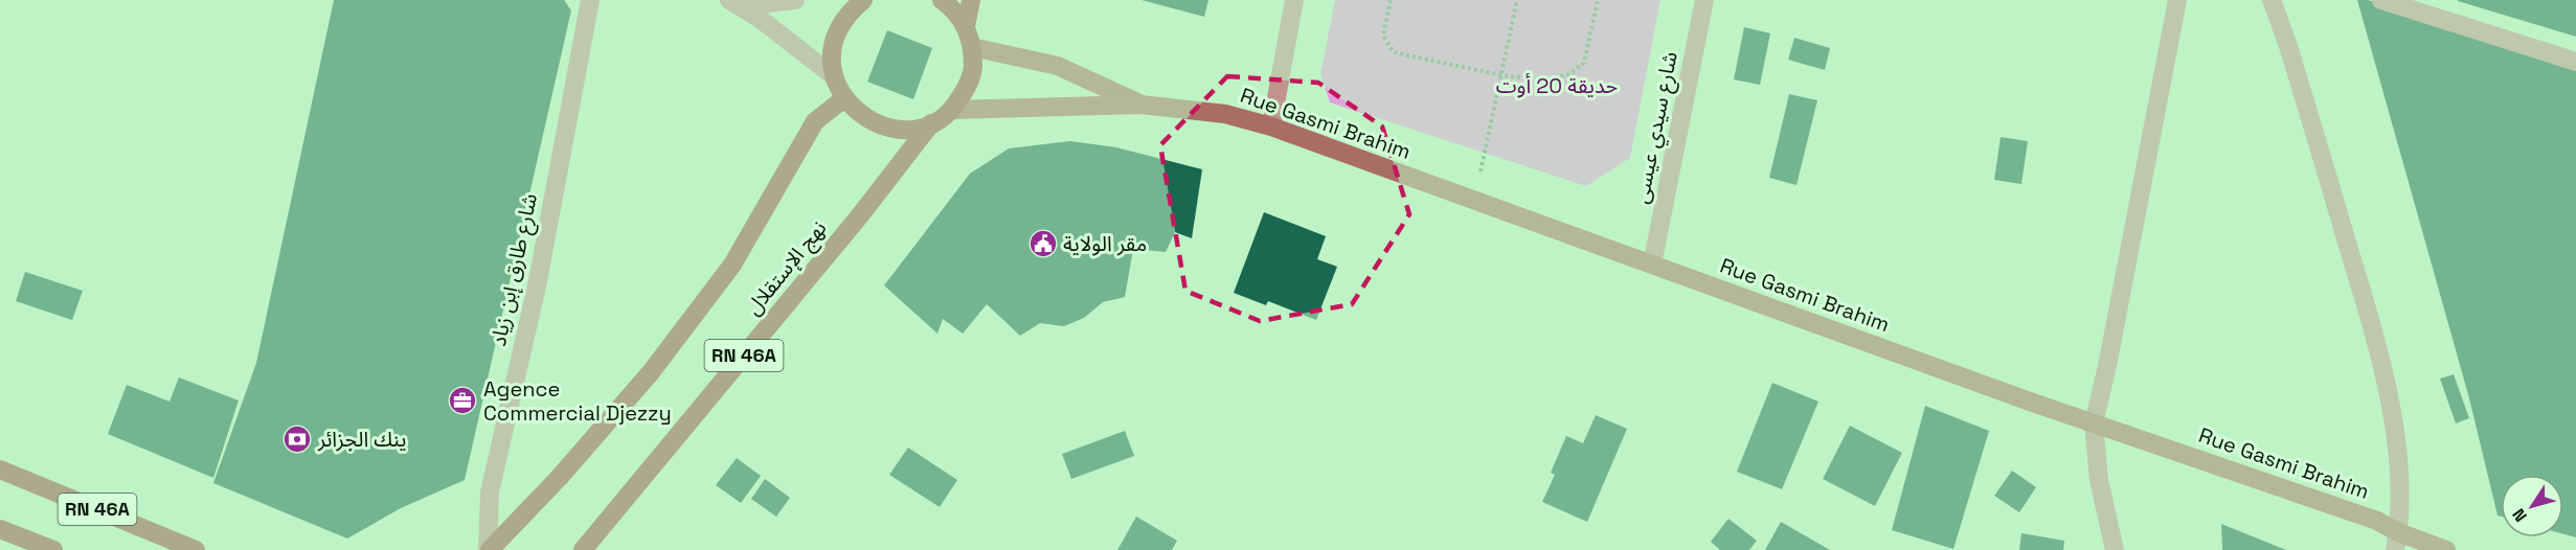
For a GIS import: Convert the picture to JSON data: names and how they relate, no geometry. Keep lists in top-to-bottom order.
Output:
{
  "streets": {
    "main road": ["Rue Gasmi Brahim", "نهج الإستقلال", "RN 46A"],
    "street": ["شارع سيدي عيسى", "شارع طارق إبن زياد"]
  },
  "crossings": [
    ["Rue Gasmi Brahim", "شارع سيدي عيسى"],
    ["نهج الإستقلال", "شارع طارق إبن زياد"]
  ],
  "parks": ["حديقة 20 أوت"],
  "places": {
    "public building": ["مقر الولاية"],
    "office": ["Agence Commercial Djezzy"],
    "bank": ["ينك الجزائر"]
  },
  "north": "bottom left"
}
